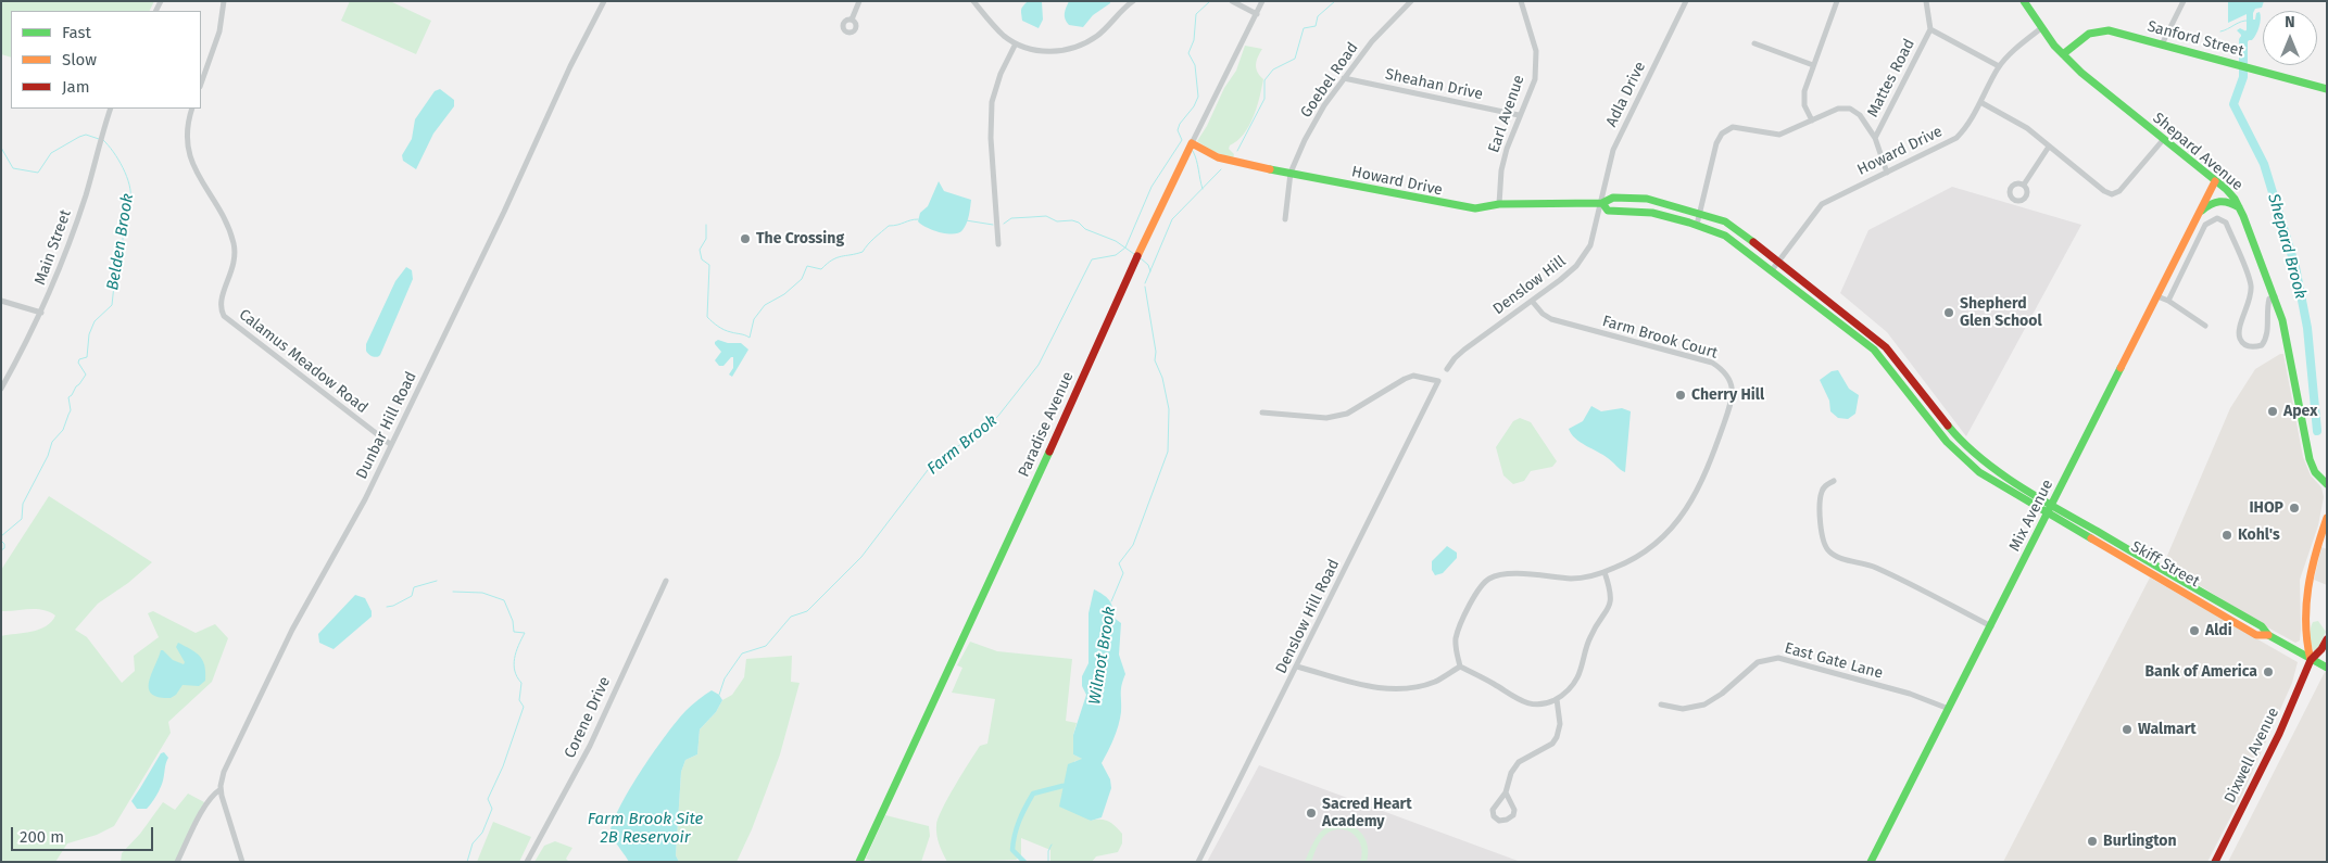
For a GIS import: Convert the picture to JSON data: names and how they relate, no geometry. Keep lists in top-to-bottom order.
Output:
{
  "streets": {
    "street": [
      "Sanford Street",
      "Mattes Road",
      "Goebel Road",
      "Sheahan Drive",
      "Adla Drive",
      "Earl Avenue",
      "Howard Drive",
      "Shepard Avenue",
      "Main Street",
      "Denslow Hill",
      "Farm Brook Court",
      "Calamus Meadow Road",
      "Paradise Avenue",
      "Dunbar Hill Road",
      "Mix Avenue",
      "Skiff Street",
      "Denslow Hill Road",
      "East Gate Lane",
      "Corene Drive",
      "Dixwell Avenue"
    ]
  },
  "crossings": [
    ["Sanford Street", "Shepard Avenue"],
    ["Goebel Road", "Sheahan Drive"],
    ["Goebel Road", "Howard Drive"],
    ["Sheahan Drive", "Earl Avenue"],
    ["Adla Drive", "Howard Drive"],
    ["Adla Drive", "Denslow Hill"],
    ["Earl Avenue", "Howard Drive"],
    ["Howard Drive", "Shepard Avenue"],
    ["Howard Drive", "Denslow Hill"],
    ["Howard Drive", "Paradise Avenue"],
    ["Howard Drive", "Mix Avenue"],
    ["Howard Drive", "Skiff Street"],
    ["Shepard Avenue", "Mix Avenue"],
    ["Denslow Hill", "Farm Brook Court"],
    ["Calamus Meadow Road", "Dunbar Hill Road"],
    ["Mix Avenue", "Skiff Street"],
    ["Mix Avenue", "East Gate Lane"],
    ["Skiff Street", "Dixwell Avenue"]
  ],
  "water": [
    "Belden Brook",
    "Shepard Brook",
    "Farm Brook",
    "Wilmot Brook",
    "Farm Brook Site 2B Reservoir"
  ],
  "places": [
    "The Crossing",
    "Shepherd Glen School",
    "Cherry Hill",
    "Apex",
    "IHOP",
    "Kohl's",
    "Aldi",
    "Bank of America",
    "Walmart",
    "Sacred Heart Academy",
    "Burlington"
  ],
  "legend": ["Fast", "Slow", "Jam"],
  "scale_bar": "200 m",
  "north": "top"
}
